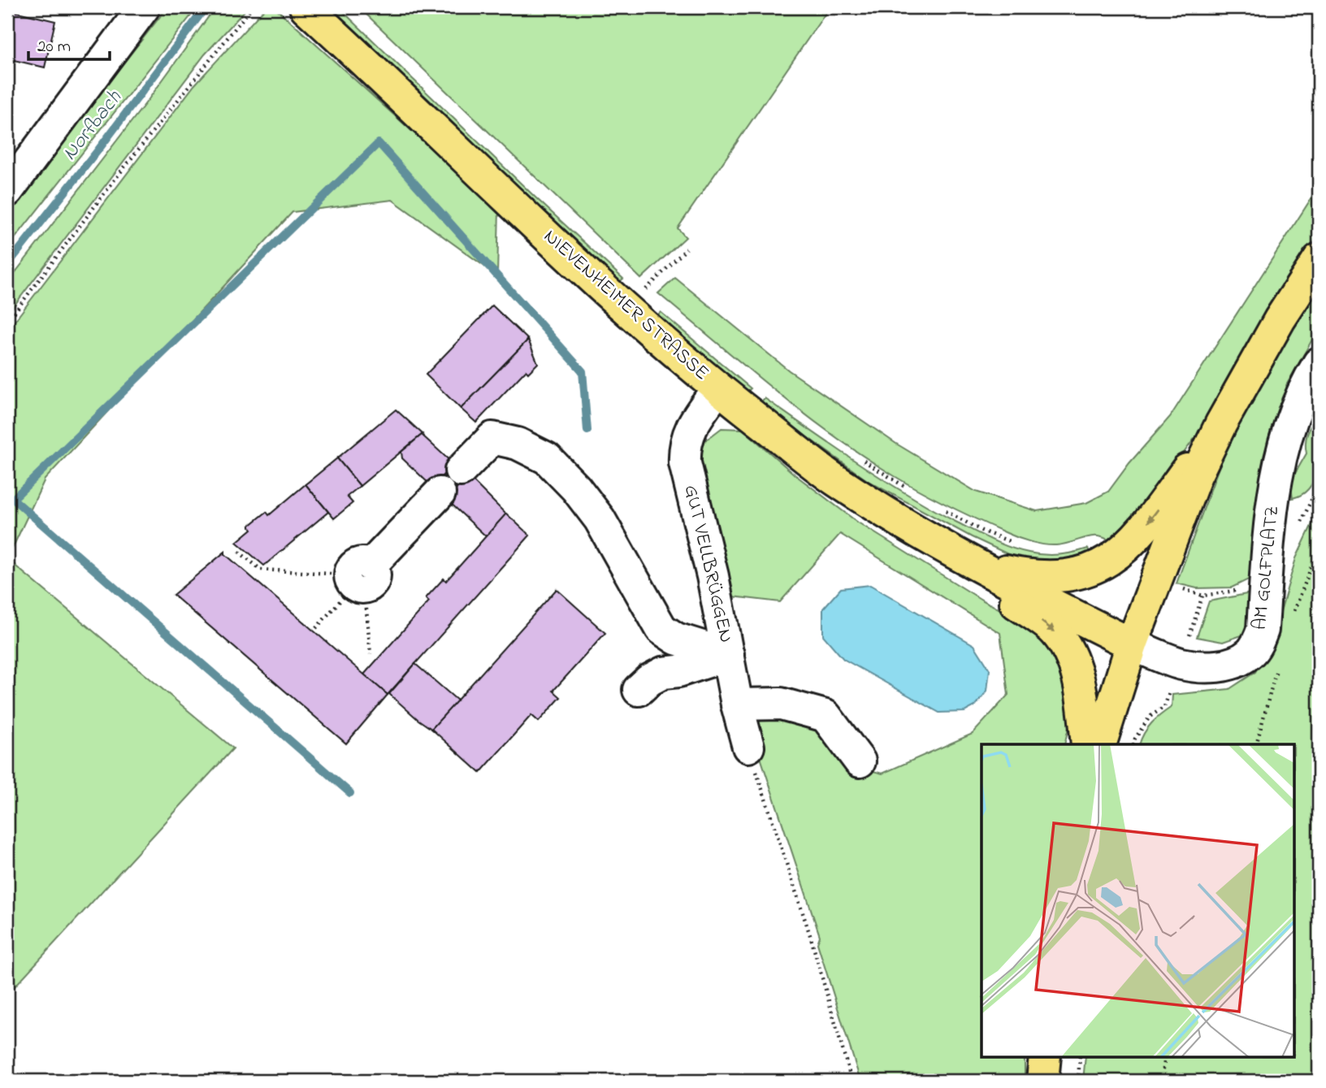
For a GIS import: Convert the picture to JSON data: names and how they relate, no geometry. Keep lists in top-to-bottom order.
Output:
{
  "streets": {
    "main road": ["NIEVENHEIMER STRASSE"],
    "street": ["GUT VELLBRÜGGEN", "AM GOLFPLATZ"]
  },
  "crossings": [
    ["NIEVENHEIMER STRASSE", "GUT VELLBRÜGGEN"]
  ],
  "water": ["Norfbach"],
  "scale_bar": "20 m"
}
